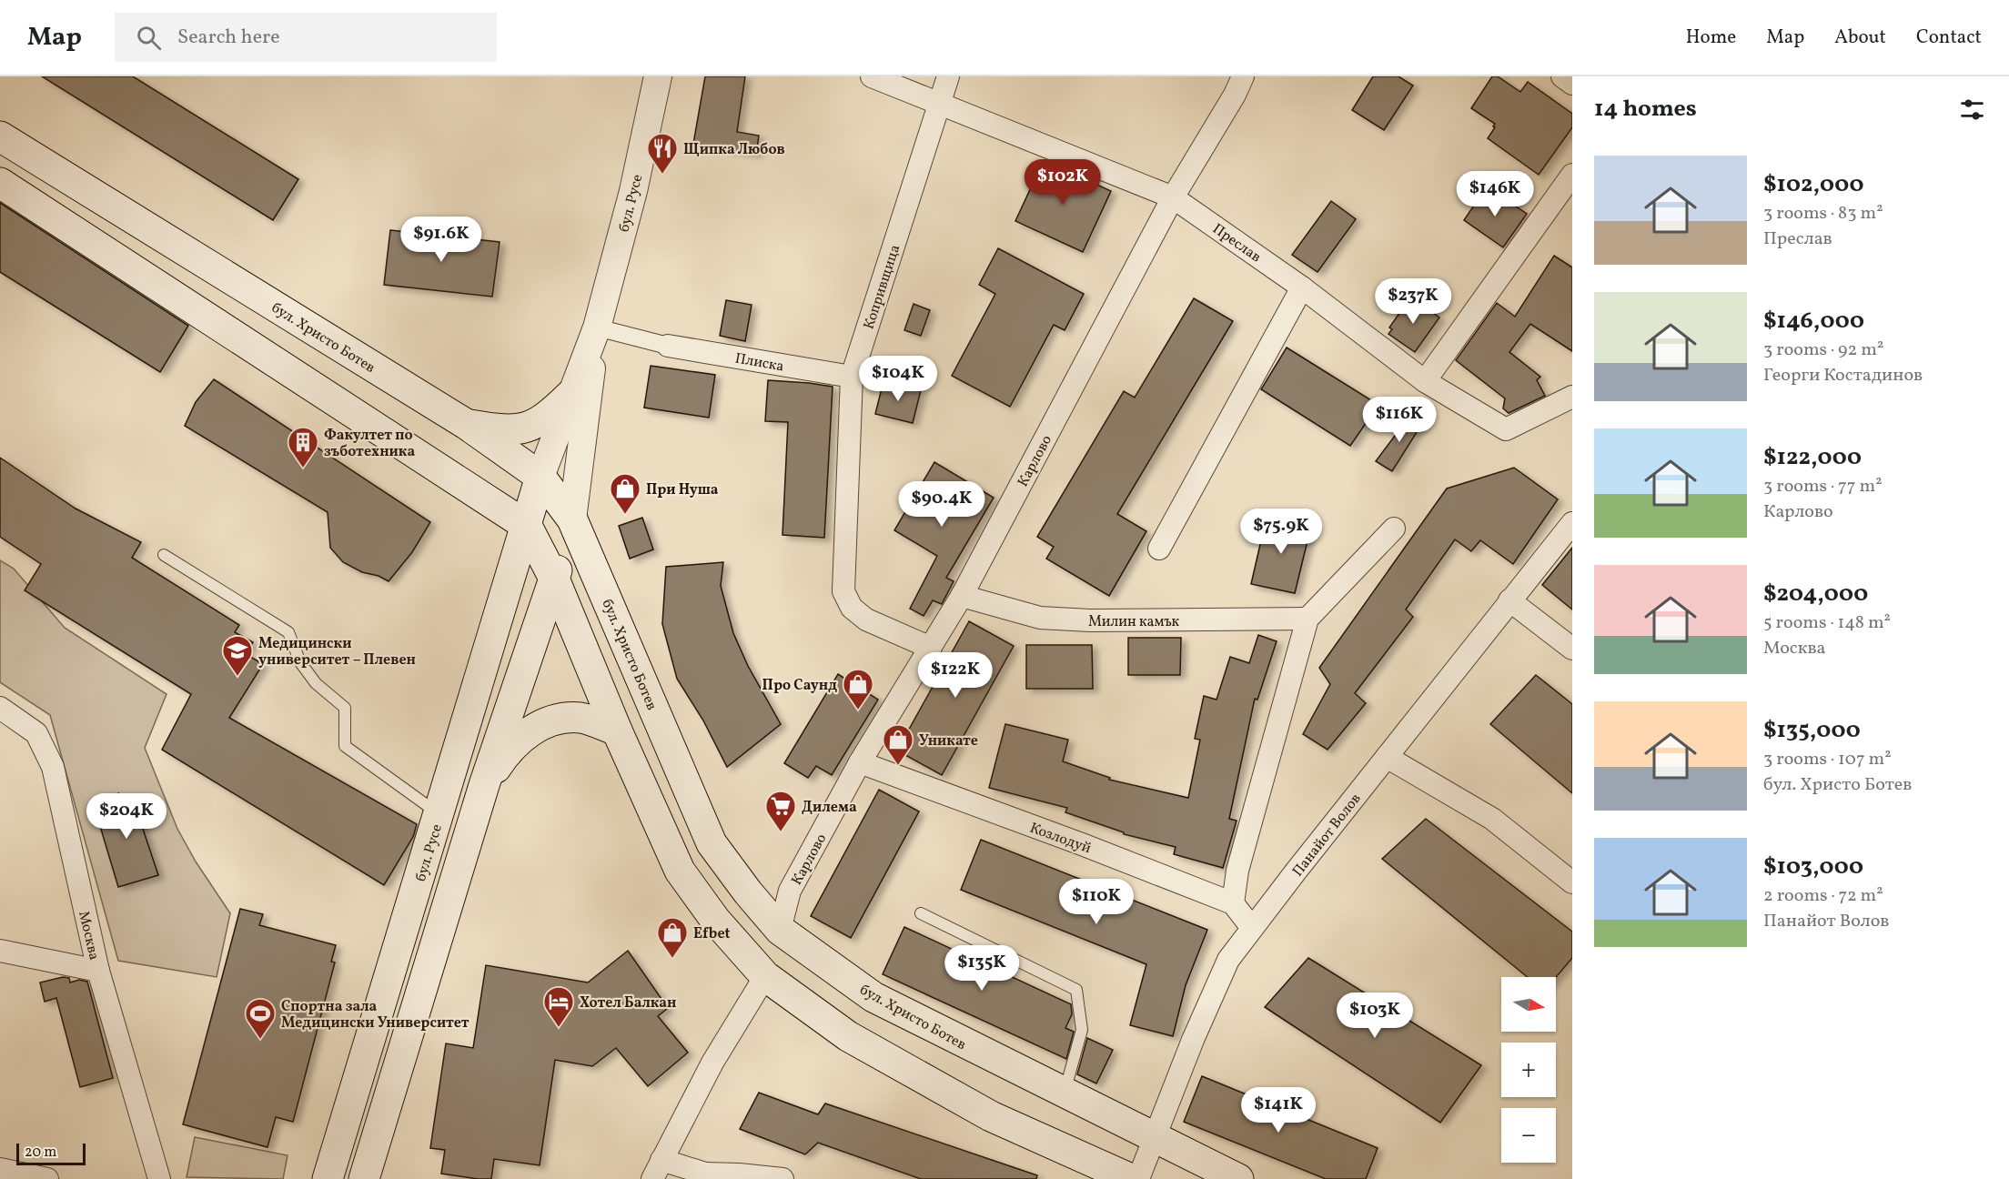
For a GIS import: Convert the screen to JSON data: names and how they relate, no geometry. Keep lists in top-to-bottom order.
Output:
{
  "streets": {
    "main road": ["бул. Русе", "бул. Христо Ботев"],
    "street": [
      "Преслав",
      "Копривщица",
      "Плиска",
      "Карлово",
      "Милин камък",
      "Панайот Волов",
      "Козлодуй",
      "Москва"
    ]
  },
  "crossings": [
    ["бул. Русе", "бул. Христо Ботев"],
    ["Преслав", "Копривщица"],
    ["Преслав", "Карлово"],
    ["Копривщица", "Плиска"],
    ["Копривщица", "Карлово"],
    ["бул. Христо Ботев", "Карлово"],
    ["бул. Христо Ботев", "Панайот Волов"],
    ["Карлово", "Милин камък"],
    ["Карлово", "Козлодуй"]
  ],
  "places": {
    "restaurant": ["Щипка Любов"],
    "building": ["Факултет по зъботехника"],
    "shop": [
      "При Нуша",
      "Про Саунд",
      "Уникате",
      "Efbet"
    ],
    "school or university": ["Медицински университет – Плевен"],
    "supermarket": ["Дилема"],
    "hotel": ["Хотел Балкан"],
    "sports": ["Спортна зала Медицински Университет"]
  },
  "scale_bar": "20 m",
  "north": "right",
  "page": {
    "header": "Map",
    "search": "Search here",
    "nav": [
      "Home",
      "Map",
      "About",
      "Contact"
    ],
    "heading": "14 homes",
    "list": [
      {
        "name": "$102,000",
        "note": "3 rooms · 83 m² · Преслав"
      },
      {
        "name": "$146,000",
        "note": "3 rooms · 92 m² · Георги Костадинов"
      },
      {
        "name": "$122,000",
        "note": "3 rooms · 77 m² · Карлово"
      },
      {
        "name": "$204,000",
        "note": "5 rooms · 148 m² · Москва"
      },
      {
        "name": "$135,000",
        "note": "3 rooms · 107 m² · бул. Христо Ботев"
      },
      {
        "name": "$103,000",
        "note": "2 rooms · 72 m² · Панайот Волов"
      }
    ],
    "price": [
      "$102K",
      "$146K",
      "$91.6K",
      "$237K",
      "$104K",
      "$116K",
      "$90.4K",
      "$75.9K",
      "$122K",
      "$204K",
      "$110K",
      "$135K",
      "$103K",
      "$141K"
    ],
    "map_buttons": ["+", "−"],
    "scale": "20 m"
  }
}
